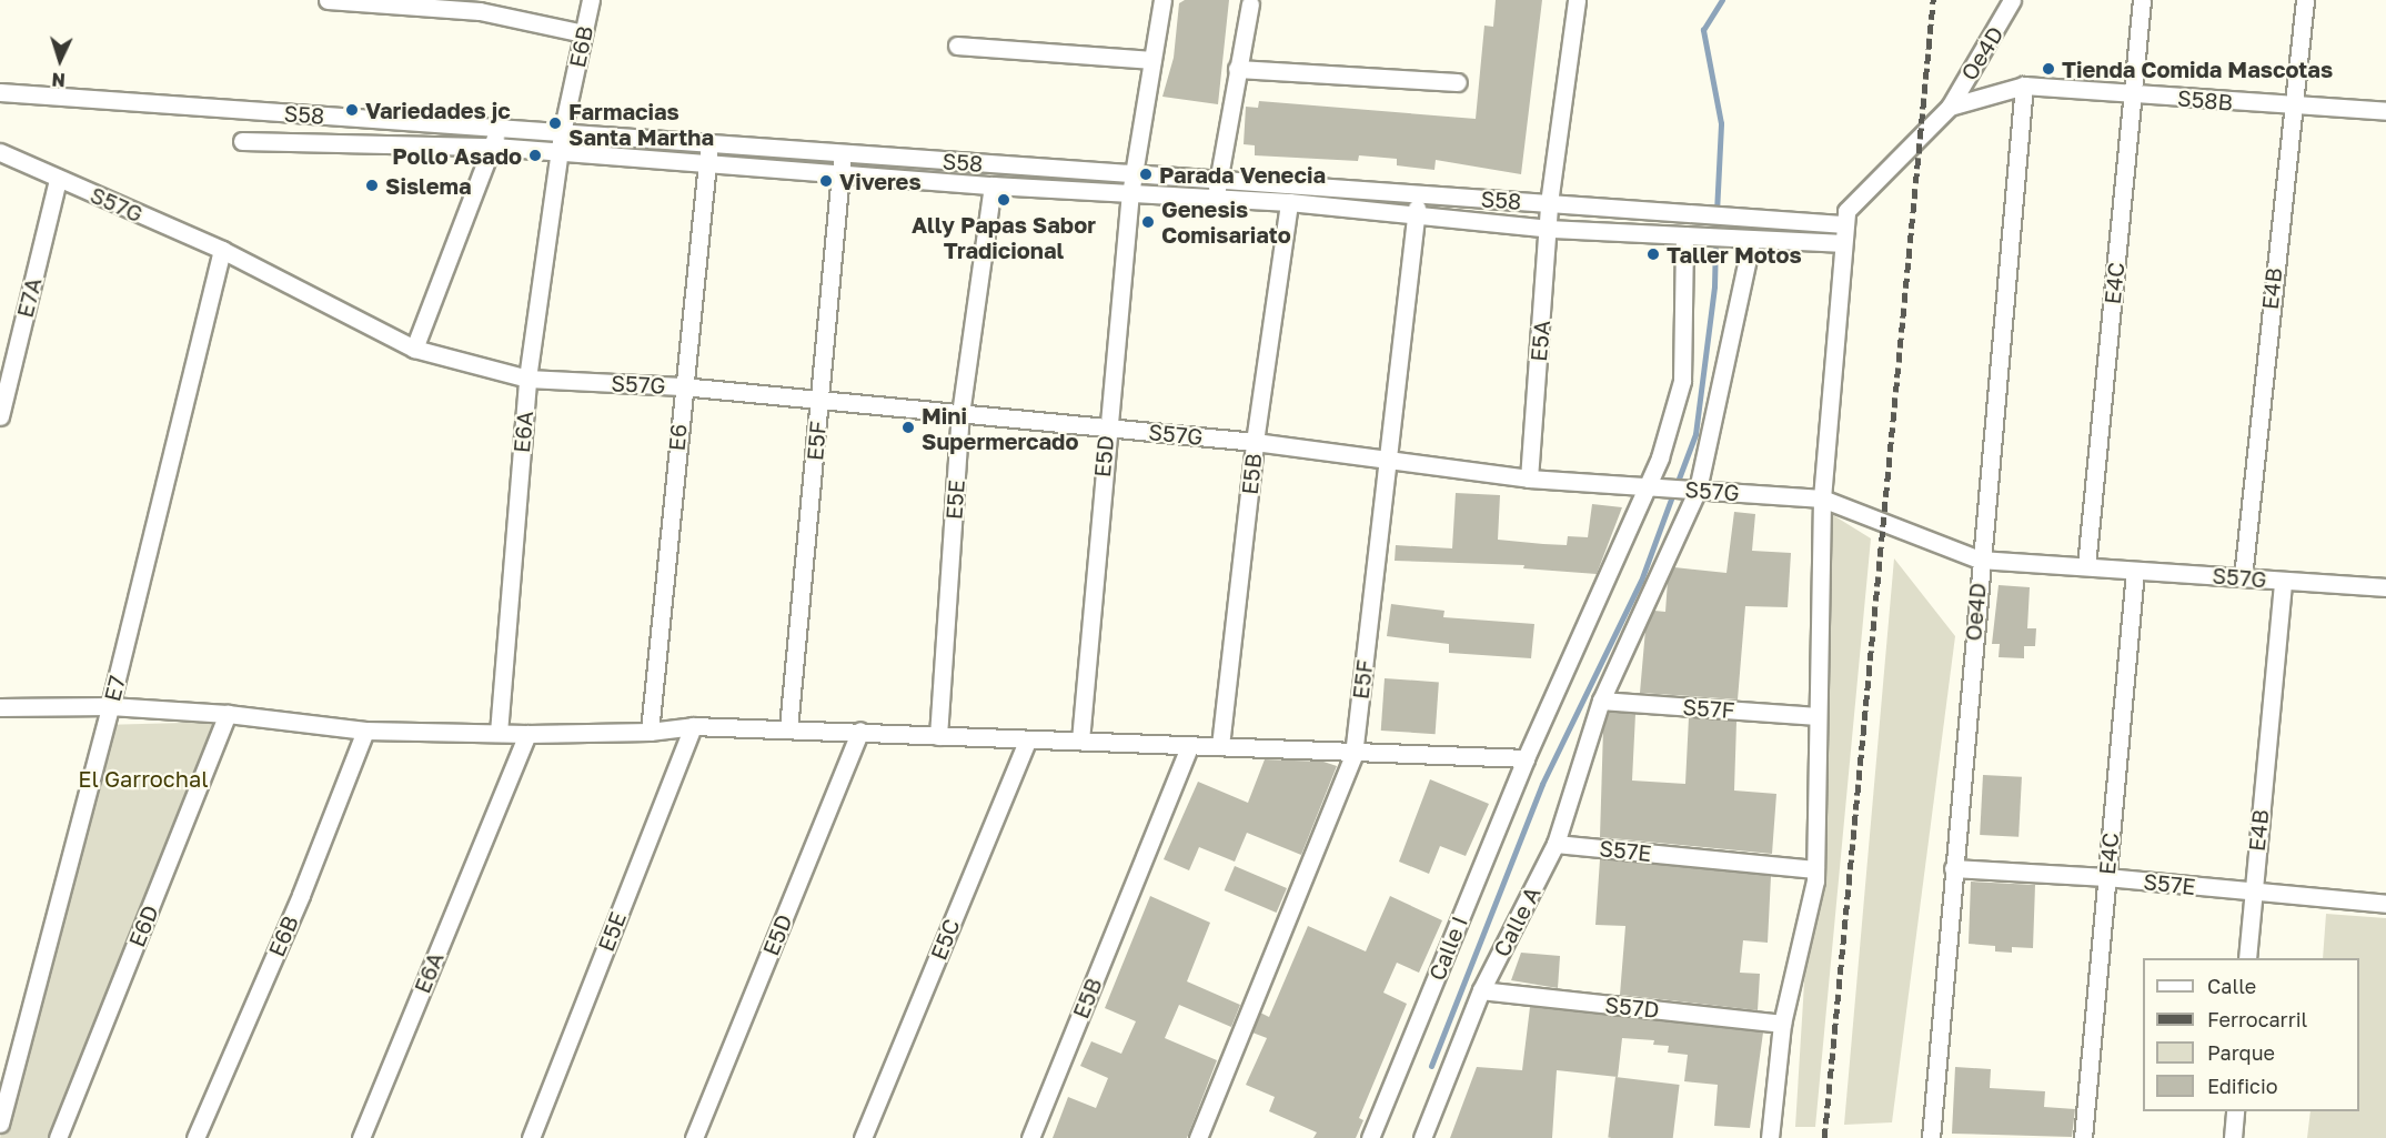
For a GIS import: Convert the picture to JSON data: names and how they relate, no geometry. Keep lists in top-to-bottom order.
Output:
{
  "streets": {
    "street": [
      "E6B",
      "Oe4D",
      "S58B",
      "S58",
      "S57G",
      "E4C",
      "E4B",
      "E7A",
      "E5A",
      "E6A",
      "E6",
      "E5F",
      "E5D",
      "E5B",
      "E5E",
      "E7",
      "S57F",
      "S57E",
      "Calle A",
      "E6D",
      "E5C",
      "Calle I",
      "S57D"
    ]
  },
  "crossings": [
    ["E6B", "S58"],
    ["E6B", "E6A"],
    ["Oe4D", "S58B"],
    ["Oe4D", "S58"],
    ["Oe4D", "S57G"],
    ["Oe4D", "S57F"],
    ["Oe4D", "S57E"],
    ["Oe4D", "S57D"],
    ["S58B", "E4C"],
    ["S58B", "E4B"],
    ["S58", "E5A"],
    ["S58", "E6A"],
    ["S58", "E6"],
    ["S58", "E5F"],
    ["S58", "E5D"],
    ["S58", "E5B"],
    ["S58", "E5E"],
    ["S58", "Calle A"],
    ["S58", "Calle I"],
    ["S57G", "E4C"],
    ["S57G", "E4B"],
    ["S57G", "E7A"],
    ["S57G", "E5A"],
    ["S57G", "E6A"],
    ["S57G", "E6"],
    ["S57G", "E5F"],
    ["S57G", "E5D"],
    ["S57G", "E5B"],
    ["S57G", "E5E"],
    ["S57G", "E7"],
    ["S57G", "Calle A"],
    ["S57G", "Calle I"],
    ["E4C", "S57E"],
    ["E4B", "S57E"],
    ["S57F", "Calle A"],
    ["S57E", "Calle A"],
    ["Calle A", "S57D"]
  ],
  "parks": ["El Garrochal"],
  "places": [
    "Tienda Comida Mascotas",
    "Variedades jc",
    "Farmacias Santa Martha",
    "Pollo Asado",
    "Parada Venecia",
    "Viveres",
    "Sislema",
    "Ally Papas Sabor Tradicional",
    "Genesis Comisariato",
    "Taller Motos",
    "Mini Supermercado"
  ],
  "legend": [
    "Calle",
    "Ferrocarril",
    "Parque",
    "Edificio"
  ],
  "north": "bottom"
}
